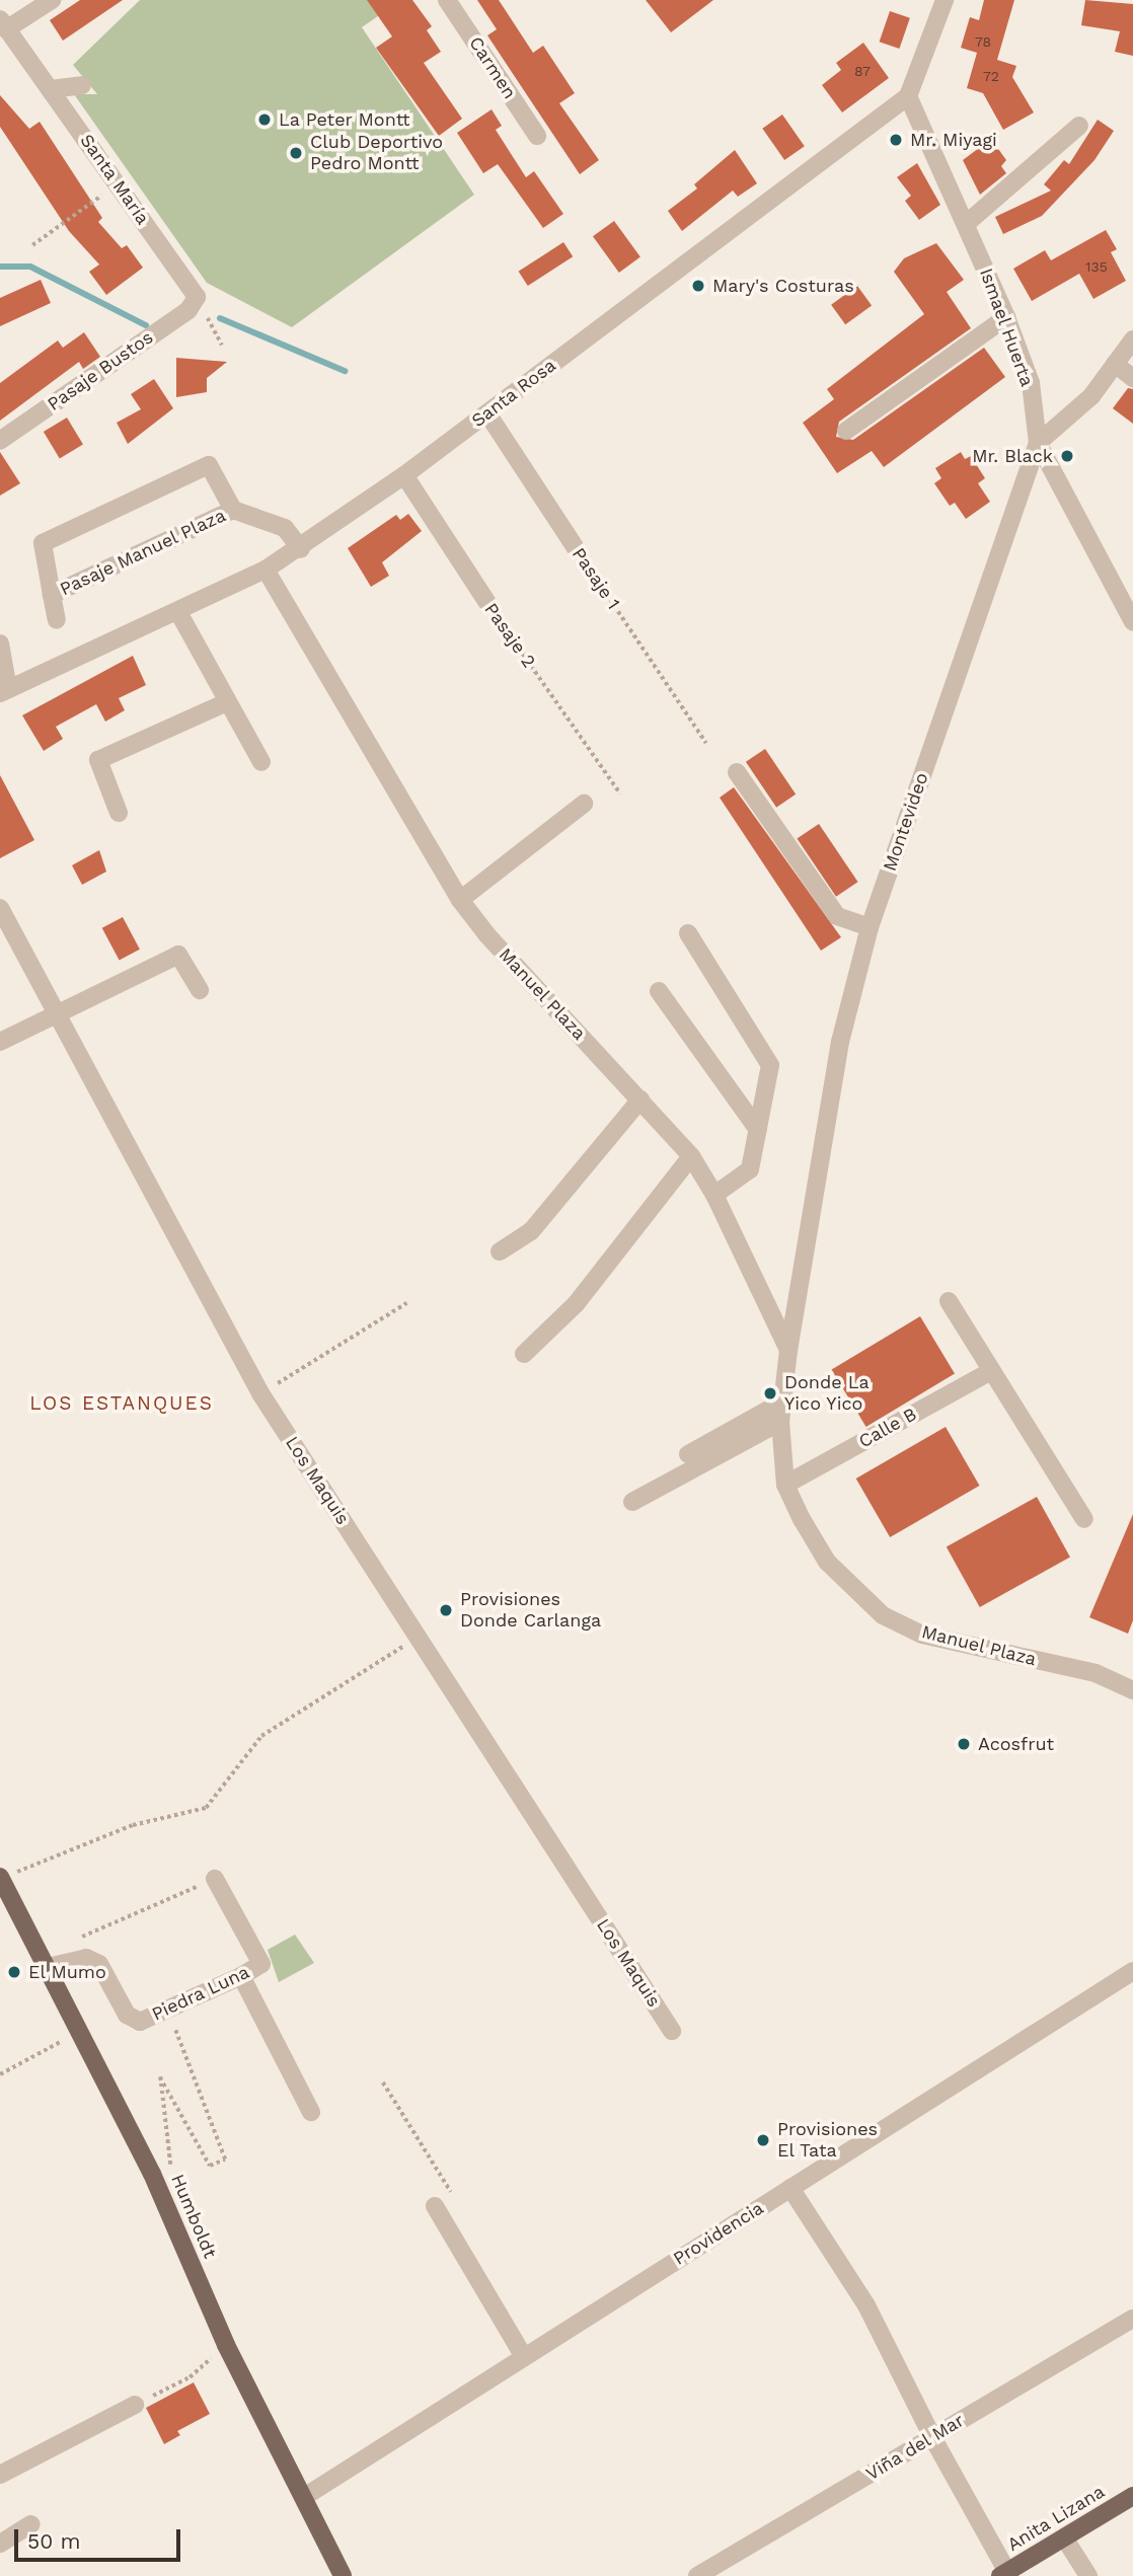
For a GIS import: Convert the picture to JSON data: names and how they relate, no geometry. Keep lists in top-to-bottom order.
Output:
{
  "streets": {
    "main road": ["Humboldt", "Anita Lizana"],
    "street": [
      "Carmen",
      "Santa María",
      "Ismael Huerta",
      "Pasaje Bustos",
      "Santa Rosa",
      "Pasaje Manuel Plaza",
      "Pasaje 1",
      "Pasaje 2",
      "Montevideo",
      "Manuel Plaza",
      "Calle B",
      "Los Maquis",
      "Piedra Luna",
      "Providencia",
      "Viña del Mar"
    ]
  },
  "crossings": [
    ["Santa María", "Pasaje Bustos"],
    ["Ismael Huerta", "Santa Rosa"],
    ["Ismael Huerta", "Montevideo"],
    ["Santa Rosa", "Pasaje Manuel Plaza"],
    ["Santa Rosa", "Pasaje 1"],
    ["Santa Rosa", "Pasaje 2"],
    ["Santa Rosa", "Manuel Plaza"],
    ["Montevideo", "Manuel Plaza"],
    ["Manuel Plaza", "Calle B"],
    ["Piedra Luna", "Humboldt"],
    ["Humboldt", "Providencia"]
  ],
  "districts": ["LOS ESTANQUES"],
  "places": [
    "La Peter Montt",
    "Mr. Miyagi",
    "Club Deportivo Pedro Montt",
    "Mary's Costuras",
    "Mr. Black",
    "Donde La Yico Yico",
    "Provisiones Donde Carlanga",
    "Acosfrut",
    "El Mumo",
    "Provisiones El Tata"
  ],
  "house_numbers": [
    "78",
    "87",
    "72",
    "135"
  ],
  "scale_bar": "50 m"
}
